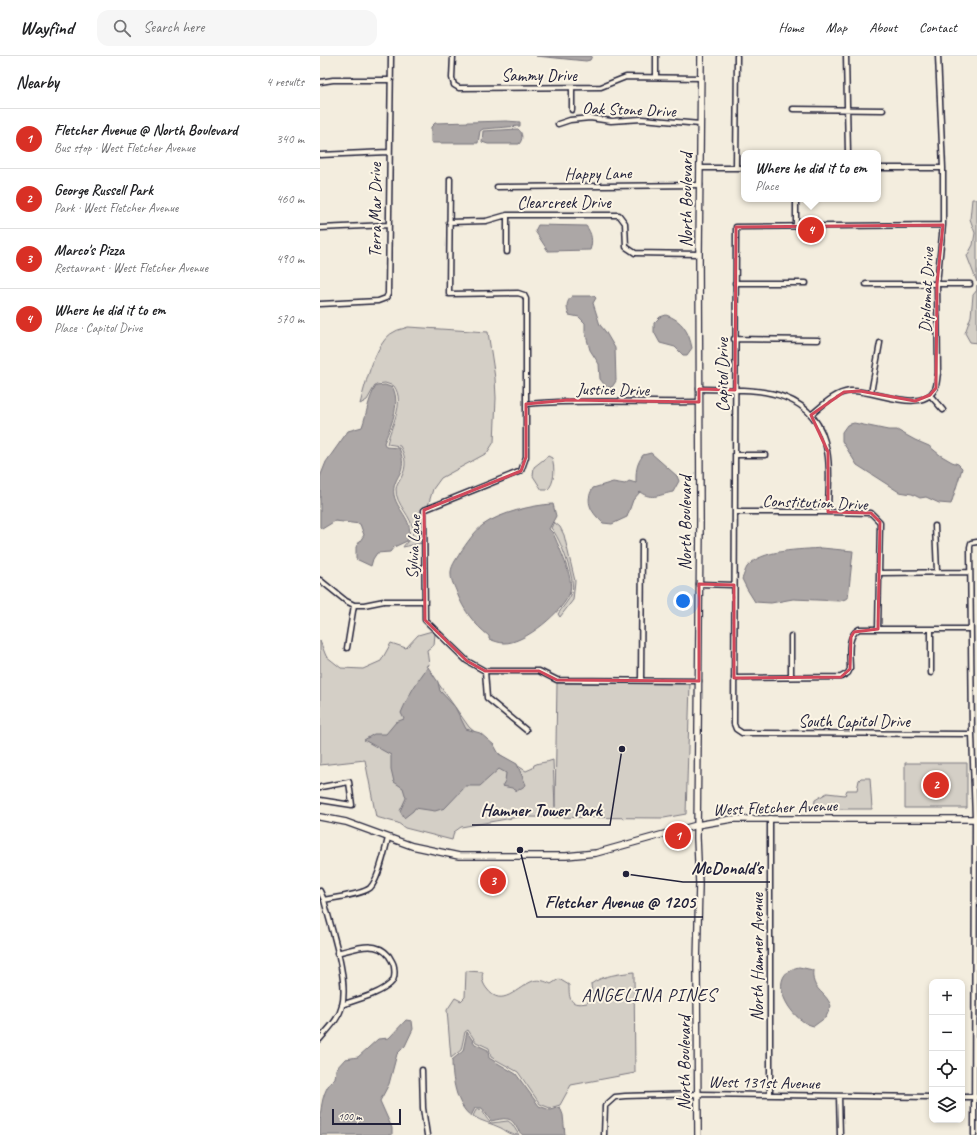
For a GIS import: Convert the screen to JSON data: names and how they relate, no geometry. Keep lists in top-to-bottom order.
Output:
{
  "streets": {
    "street": [
      "Sammy Drive",
      "Oak Stone Drive",
      "Happy Lane",
      "North Boulevard",
      "Clearcreek Drive",
      "Terra Mar Drive",
      "Diplomat Drive",
      "Capitol Drive",
      "Justice Drive",
      "Constitution Drive",
      "Sylvia Lane",
      "South Capitol Drive",
      "West Fletcher Avenue",
      "North Hamner Avenue",
      "West 131st Avenue"
    ]
  },
  "crossings": [
    ["Sammy Drive", "North Boulevard"],
    ["Oak Stone Drive", "North Boulevard"],
    ["Happy Lane", "North Boulevard"],
    ["North Boulevard", "Clearcreek Drive"],
    ["North Boulevard", "Justice Drive"],
    ["North Boulevard", "Sylvia Lane"],
    ["North Boulevard", "West Fletcher Avenue"],
    ["North Boulevard", "West 131st Avenue"],
    ["Clearcreek Drive", "Sylvia Lane"],
    ["Diplomat Drive", "Capitol Drive"],
    ["Capitol Drive", "Constitution Drive"],
    ["Capitol Drive", "South Capitol Drive"],
    ["Justice Drive", "Sylvia Lane"],
    ["West Fletcher Avenue", "North Hamner Avenue"],
    ["North Hamner Avenue", "West 131st Avenue"]
  ],
  "districts": ["ANGELINA PINES"],
  "places": ["Hamner Tower Park", "Fletcher Avenue @ 1205", "McDonald's"],
  "scale_bar": "100 m",
  "page": {
    "header": "Wayfind",
    "search": "Search here",
    "nav": [
      "Home",
      "Map",
      "About",
      "Contact"
    ],
    "heading": ["Nearby", "4 results"],
    "list": [
      {
        "mark": "1",
        "name": "Fletcher Avenue @ North Boulevard",
        "note": "Bus stop · West Fletcher Avenue",
        "value": "340 m"
      },
      {
        "mark": "2",
        "name": "George Russell Park",
        "note": "Park · West Fletcher Avenue",
        "value": "460 m"
      },
      {
        "mark": "3",
        "name": "Marco's Pizza",
        "note": "Restaurant · West Fletcher Avenue",
        "value": "490 m"
      },
      {
        "mark": "4",
        "name": "Where he did it to em",
        "note": "Place · Capitol Drive",
        "value": "570 m"
      }
    ],
    "popup": ["Where he did it to em", "Place"],
    "pins": [
      "4",
      "2",
      "1",
      "3"
    ],
    "map_buttons": ["+", "−"],
    "scale": "100 m"
  }
}
